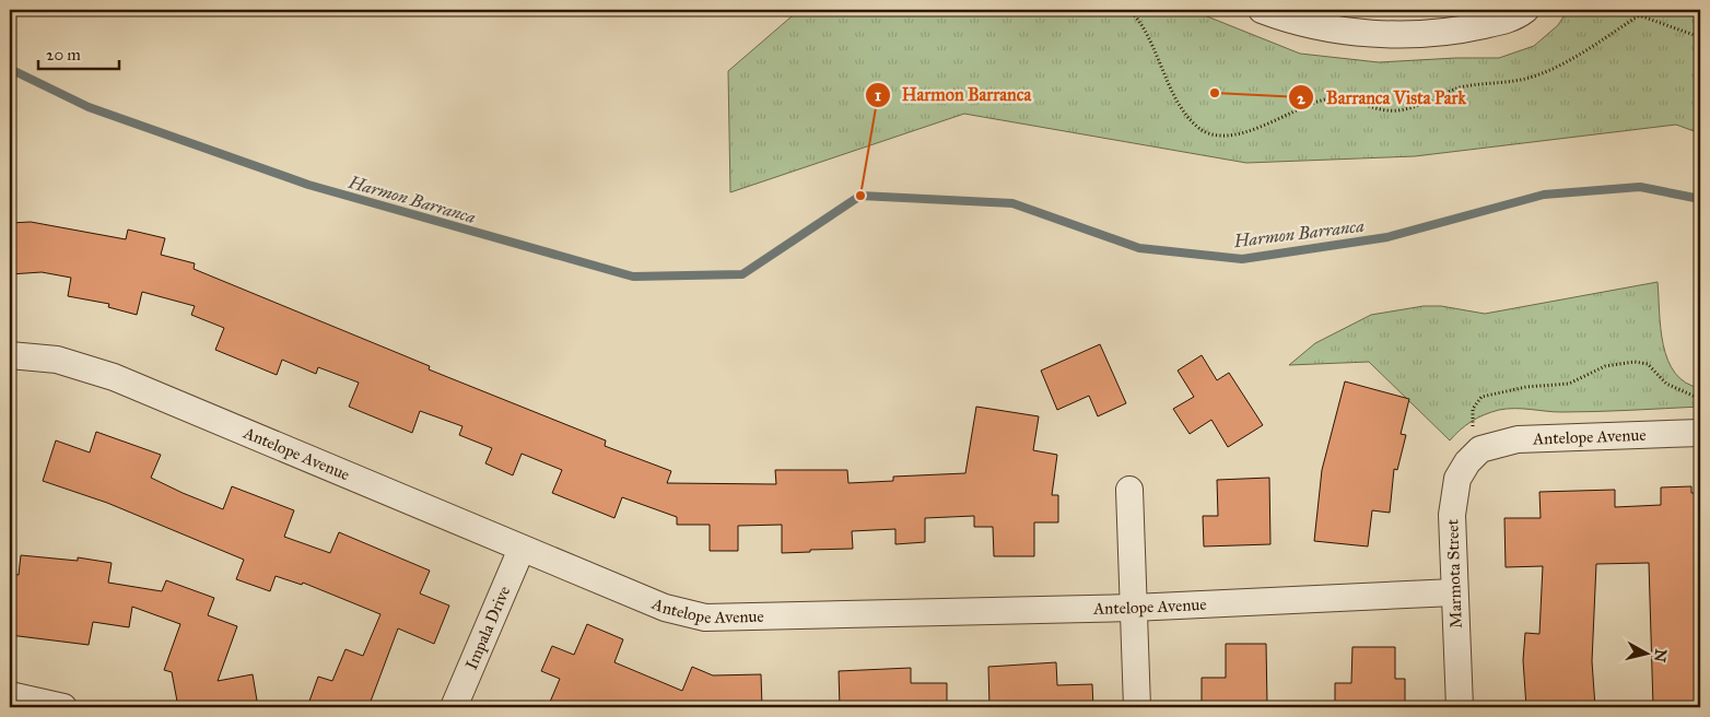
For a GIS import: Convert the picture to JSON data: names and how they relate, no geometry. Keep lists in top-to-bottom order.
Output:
{
  "streets": {
    "street": ["Antelope Avenue", "Marmota Street", "Impala Drive"]
  },
  "crossings": [
    ["Antelope Avenue", "Marmota Street"],
    ["Antelope Avenue", "Impala Drive"]
  ],
  "water": ["Harmon Barranca"],
  "places": ["Barranca Vista Park", "Harmon Barranca"],
  "scale_bar": "20 m",
  "north": "right"
}
